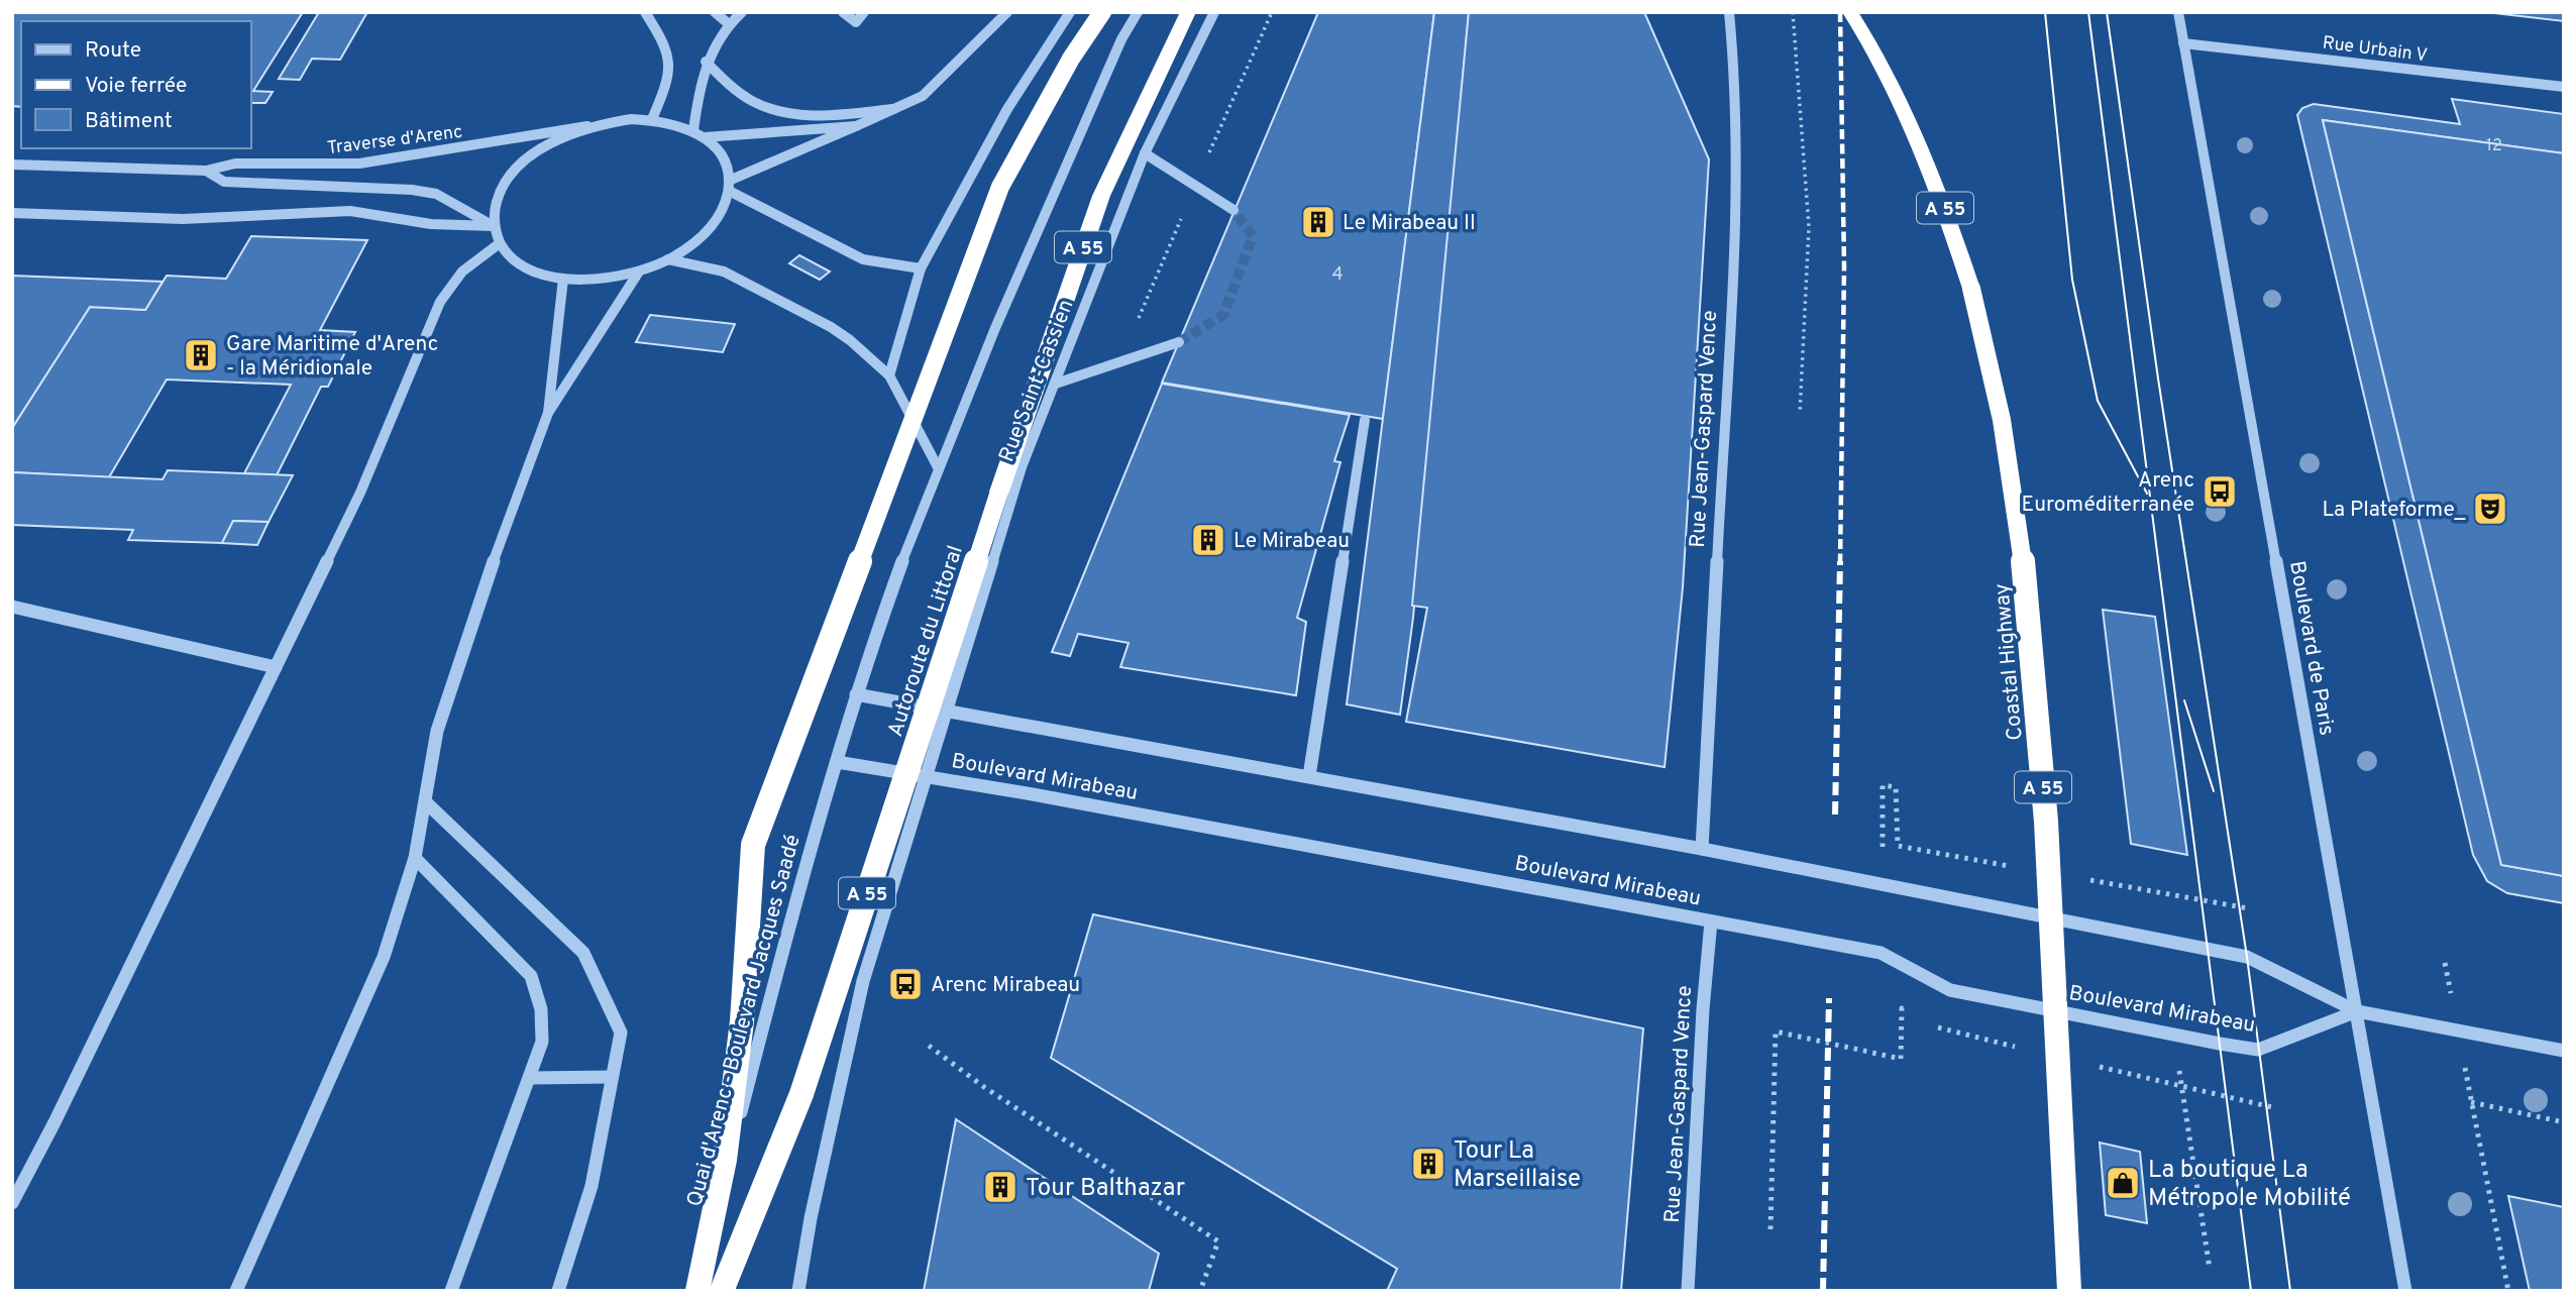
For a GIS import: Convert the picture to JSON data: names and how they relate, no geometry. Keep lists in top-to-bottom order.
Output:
{
  "streets": {
    "highway": ["A 55", "Autoroute du Littoral", "Coastal Highway"],
    "street": [
      "Rue Urbain V",
      "Traverse d'Arenc",
      "Rue Saint-Cassien",
      "Rue Jean-Gaspard Vence",
      "Boulevard de Paris",
      "Boulevard Mirabeau",
      "Quai d'Arenc - Boulevard Jacques Saadé"
    ]
  },
  "crossings": [
    ["Rue Urbain V", "Boulevard de Paris"],
    ["Rue Saint-Cassien", "Boulevard Mirabeau"],
    ["Rue Jean-Gaspard Vence", "Boulevard Mirabeau"],
    ["Boulevard de Paris", "Boulevard Mirabeau"],
    ["Boulevard Mirabeau", "Quai d'Arenc - Boulevard Jacques Saadé"]
  ],
  "places": {
    "building": [
      "Le Mirabeau II",
      "Gare Maritime d'Arenc - la Méridionale",
      "Le Mirabeau",
      "Tour La Marseillaise",
      "Tour Balthazar"
    ],
    "bus stop": ["Arenc Euroméditerranée", "Arenc Mirabeau"],
    "theatre": ["La Plateforme_"],
    "shop": ["La boutique La Métropole Mobilité"]
  },
  "house_numbers": ["12", "4"],
  "legend": ["Route", "Voie ferrée", "Bâtiment"]
}
